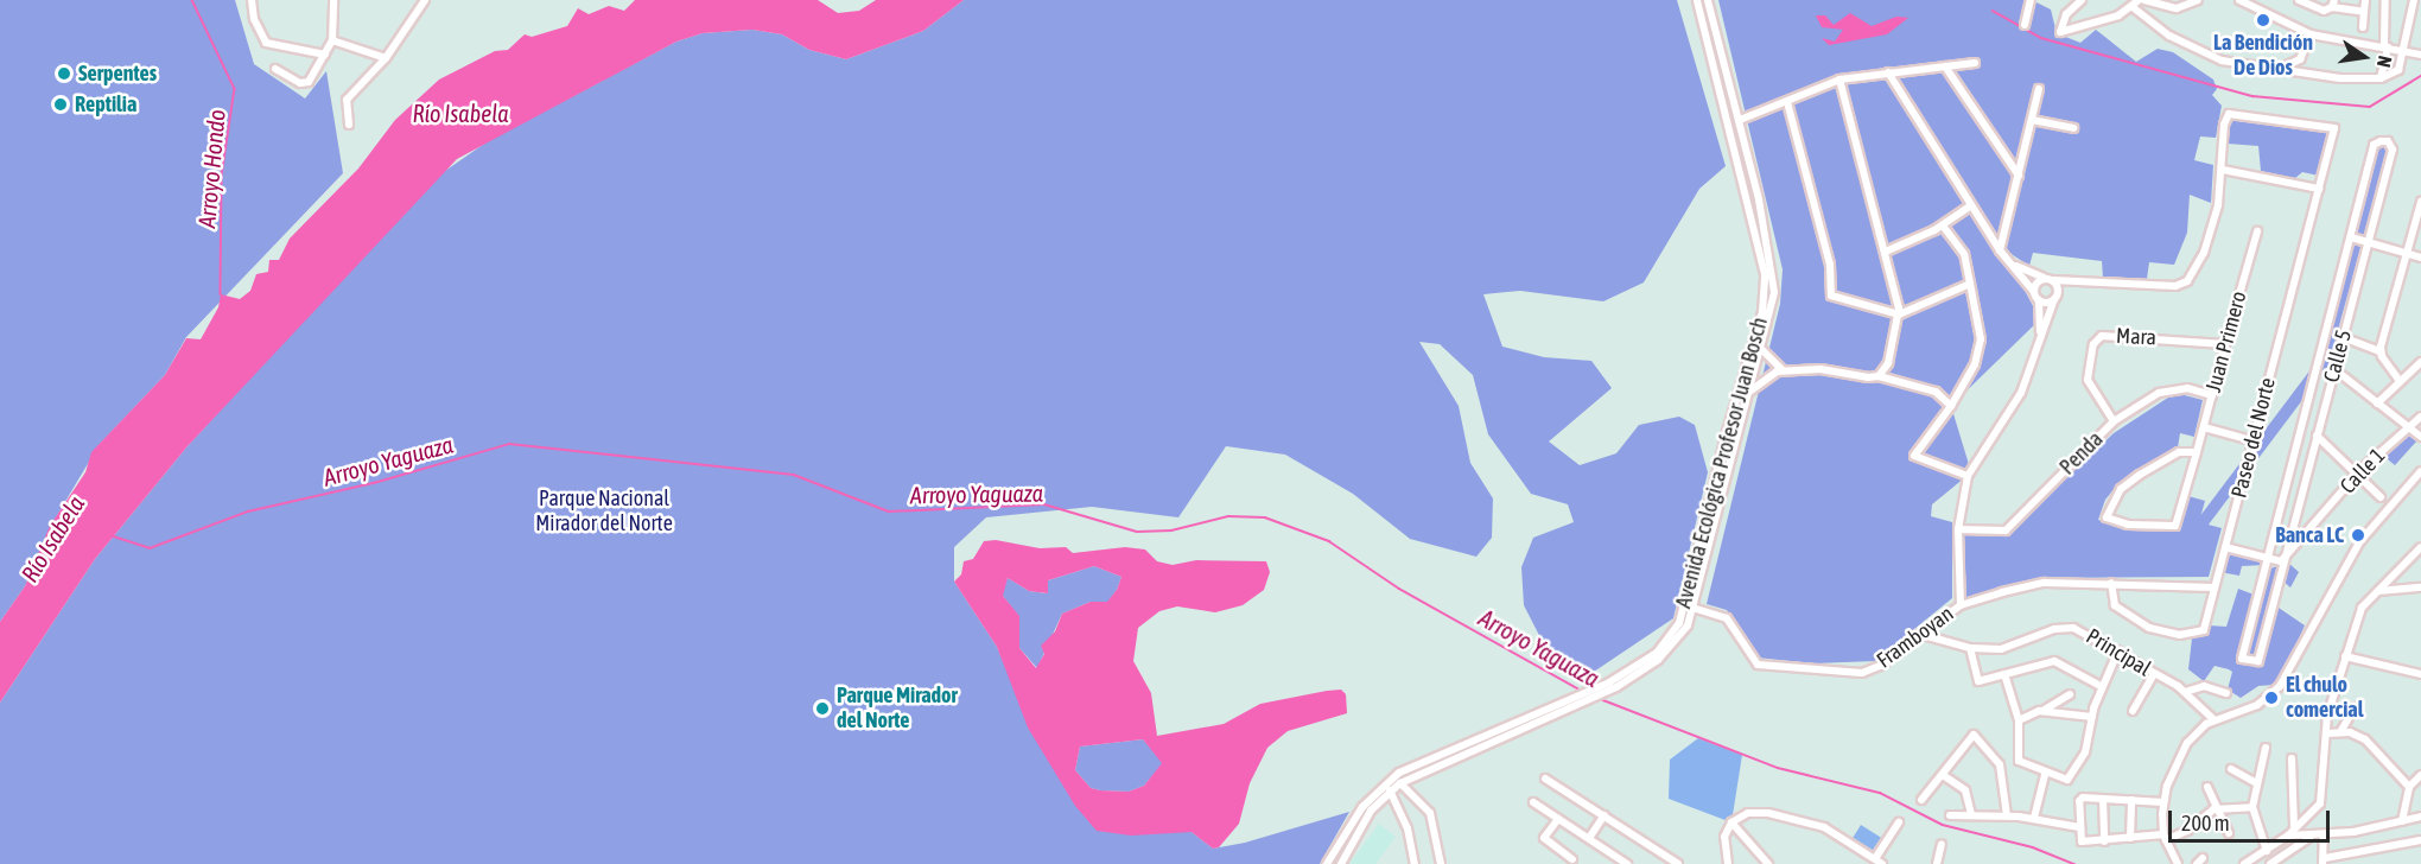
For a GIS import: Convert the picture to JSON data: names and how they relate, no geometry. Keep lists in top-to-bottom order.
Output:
{
  "streets": {
    "street": [
      "Mara",
      "Juan Primero",
      "Calle 5",
      "Paseo del Norte",
      "Penda",
      "Avenida Ecológica Profesor Juan Bosch",
      "Calle 1",
      "Framboyan",
      "Principal"
    ]
  },
  "crossings": [
    ["Mara", "Juan Primero"],
    ["Mara", "Penda"],
    ["Juan Primero", "Penda"],
    ["Calle 5", "Calle 1"],
    ["Paseo del Norte", "Framboyan"],
    ["Avenida Ecológica Profesor Juan Bosch", "Framboyan"],
    ["Framboyan", "Principal"]
  ],
  "water": ["Río Isabela", "Arroyo Hondo", "Arroyo Yaguaza"],
  "parks": ["Parque Nacional Mirador del Norte"],
  "places": [
    "La Bendición De Dios",
    "Serpentes",
    "Reptilia",
    "Banca LC",
    "El chulo comercial",
    "Parque Mirador del Norte"
  ],
  "scale_bar": "200 m",
  "north": "right"
}
